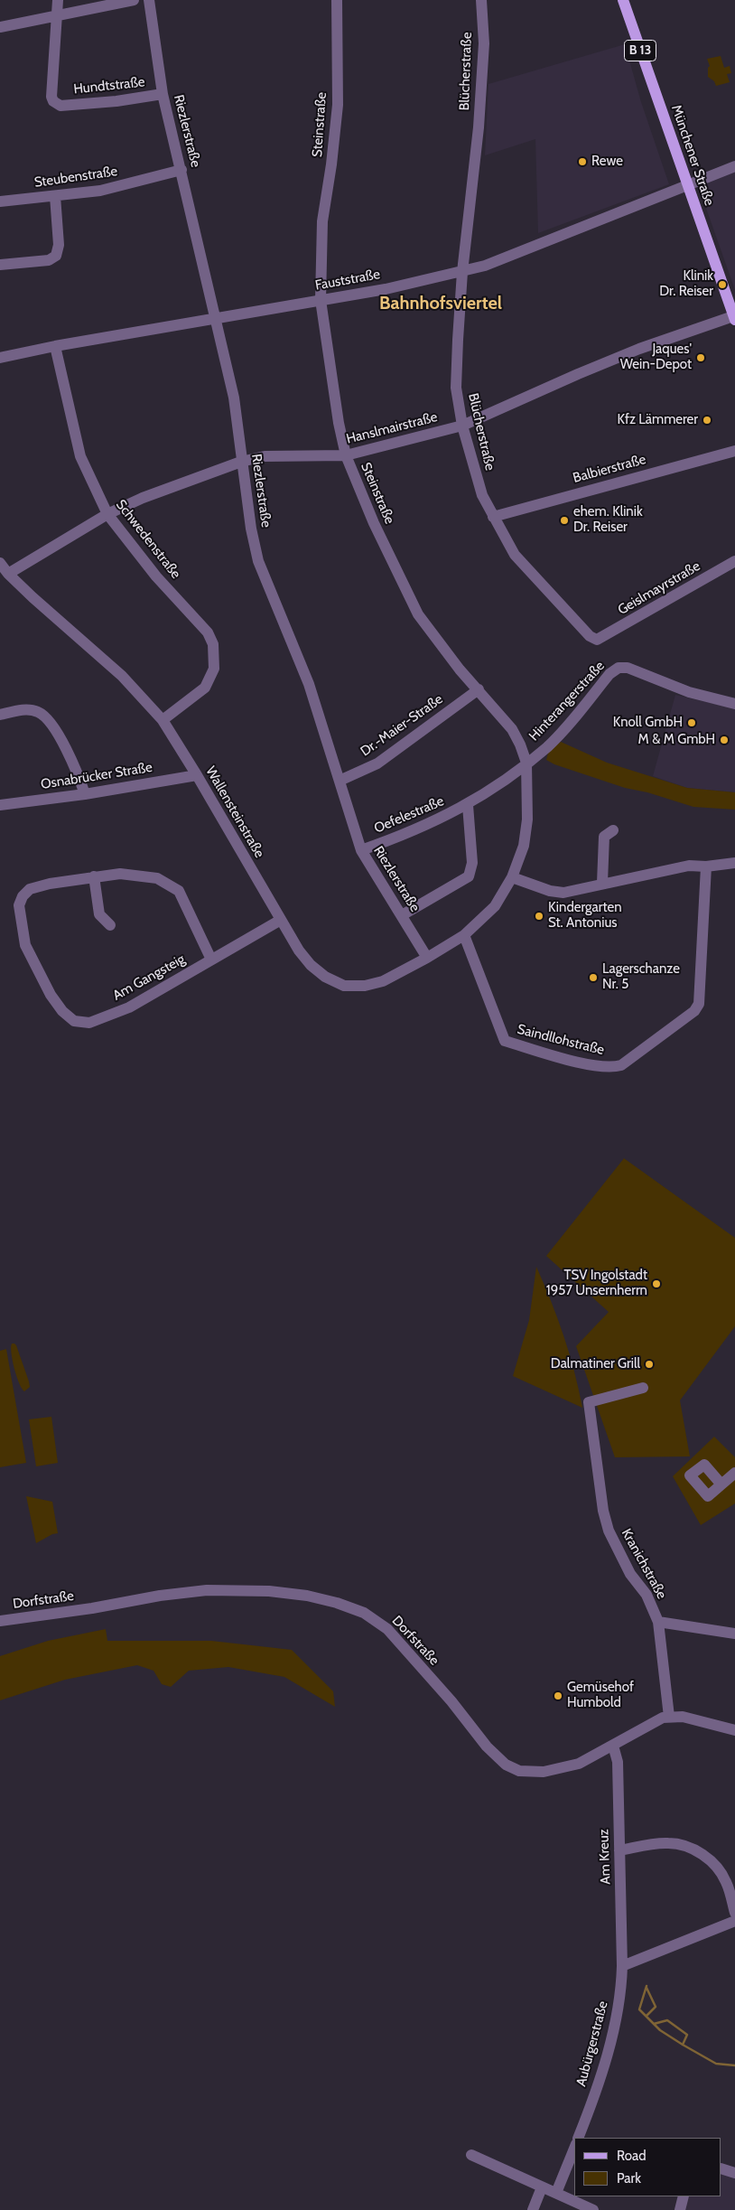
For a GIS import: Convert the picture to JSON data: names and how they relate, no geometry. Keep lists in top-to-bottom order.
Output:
{
  "streets": {
    "main road": ["B 13", "Münchener Straße"],
    "street": [
      "Blücherstraße",
      "Hundtstraße",
      "Steinstraße",
      "Riezlerstraße",
      "Steubenstraße",
      "Fauststraße",
      "Hanslmairstraße",
      "Balbierstraße",
      "Schwedenstraße",
      "Geislmayrstraße",
      "Hinterangerstraße",
      "Dr.-Maier-Straße",
      "Osnabrücker Straße",
      "Wallensteinstraße",
      "Oefelestraße",
      "Am Gangsteig",
      "Saindllohstraße",
      "Kranichstraße",
      "Dorfstraße",
      "Am Kreuz",
      "Aubürgerstraße"
    ]
  },
  "crossings": [
    ["Blücherstraße", "Fauststraße"],
    ["Blücherstraße", "Hanslmairstraße"],
    ["Blücherstraße", "Balbierstraße"],
    ["Blücherstraße", "Geislmayrstraße"],
    ["Hundtstraße", "Riezlerstraße"],
    ["Steinstraße", "Fauststraße"],
    ["Steinstraße", "Hanslmairstraße"],
    ["Steinstraße", "Hinterangerstraße"],
    ["Steinstraße", "Dr.-Maier-Straße"],
    ["Steinstraße", "Wallensteinstraße"],
    ["Steinstraße", "Oefelestraße"],
    ["Steinstraße", "Saindllohstraße"],
    ["Riezlerstraße", "Steubenstraße"],
    ["Riezlerstraße", "Fauststraße"],
    ["Riezlerstraße", "Hanslmairstraße"],
    ["Riezlerstraße", "Dr.-Maier-Straße"],
    ["Riezlerstraße", "Wallensteinstraße"],
    ["Riezlerstraße", "Oefelestraße"],
    ["Münchener Straße", "Fauststraße"],
    ["Münchener Straße", "Hanslmairstraße"],
    ["Fauststraße", "Schwedenstraße"],
    ["Hanslmairstraße", "Schwedenstraße"],
    ["Hanslmairstraße", "Wallensteinstraße"],
    ["Schwedenstraße", "Wallensteinstraße"],
    ["Hinterangerstraße", "Oefelestraße"],
    ["Osnabrücker Straße", "Wallensteinstraße"],
    ["Wallensteinstraße", "Am Gangsteig"],
    ["Wallensteinstraße", "Saindllohstraße"],
    ["Kranichstraße", "Dorfstraße"],
    ["Dorfstraße", "Am Kreuz"],
    ["Am Kreuz", "Aubürgerstraße"]
  ],
  "districts": ["Bahnhofsviertel"],
  "places": [
    "Rewe",
    "Klinik Dr. Reiser",
    "Jaques' Wein-Depot",
    "Kfz Lämmerer",
    "ehem. Klinik Dr. Reiser",
    "Knoll GmbH",
    "M & M GmbH",
    "Kindergarten St. Antonius",
    "Lagerschanze Nr. 5",
    "TSV Ingolstadt 1957 Unsernherrn",
    "Dalmatiner Grill",
    "Gemüsehof Humbold"
  ],
  "legend": ["Road", "Park"]
}
